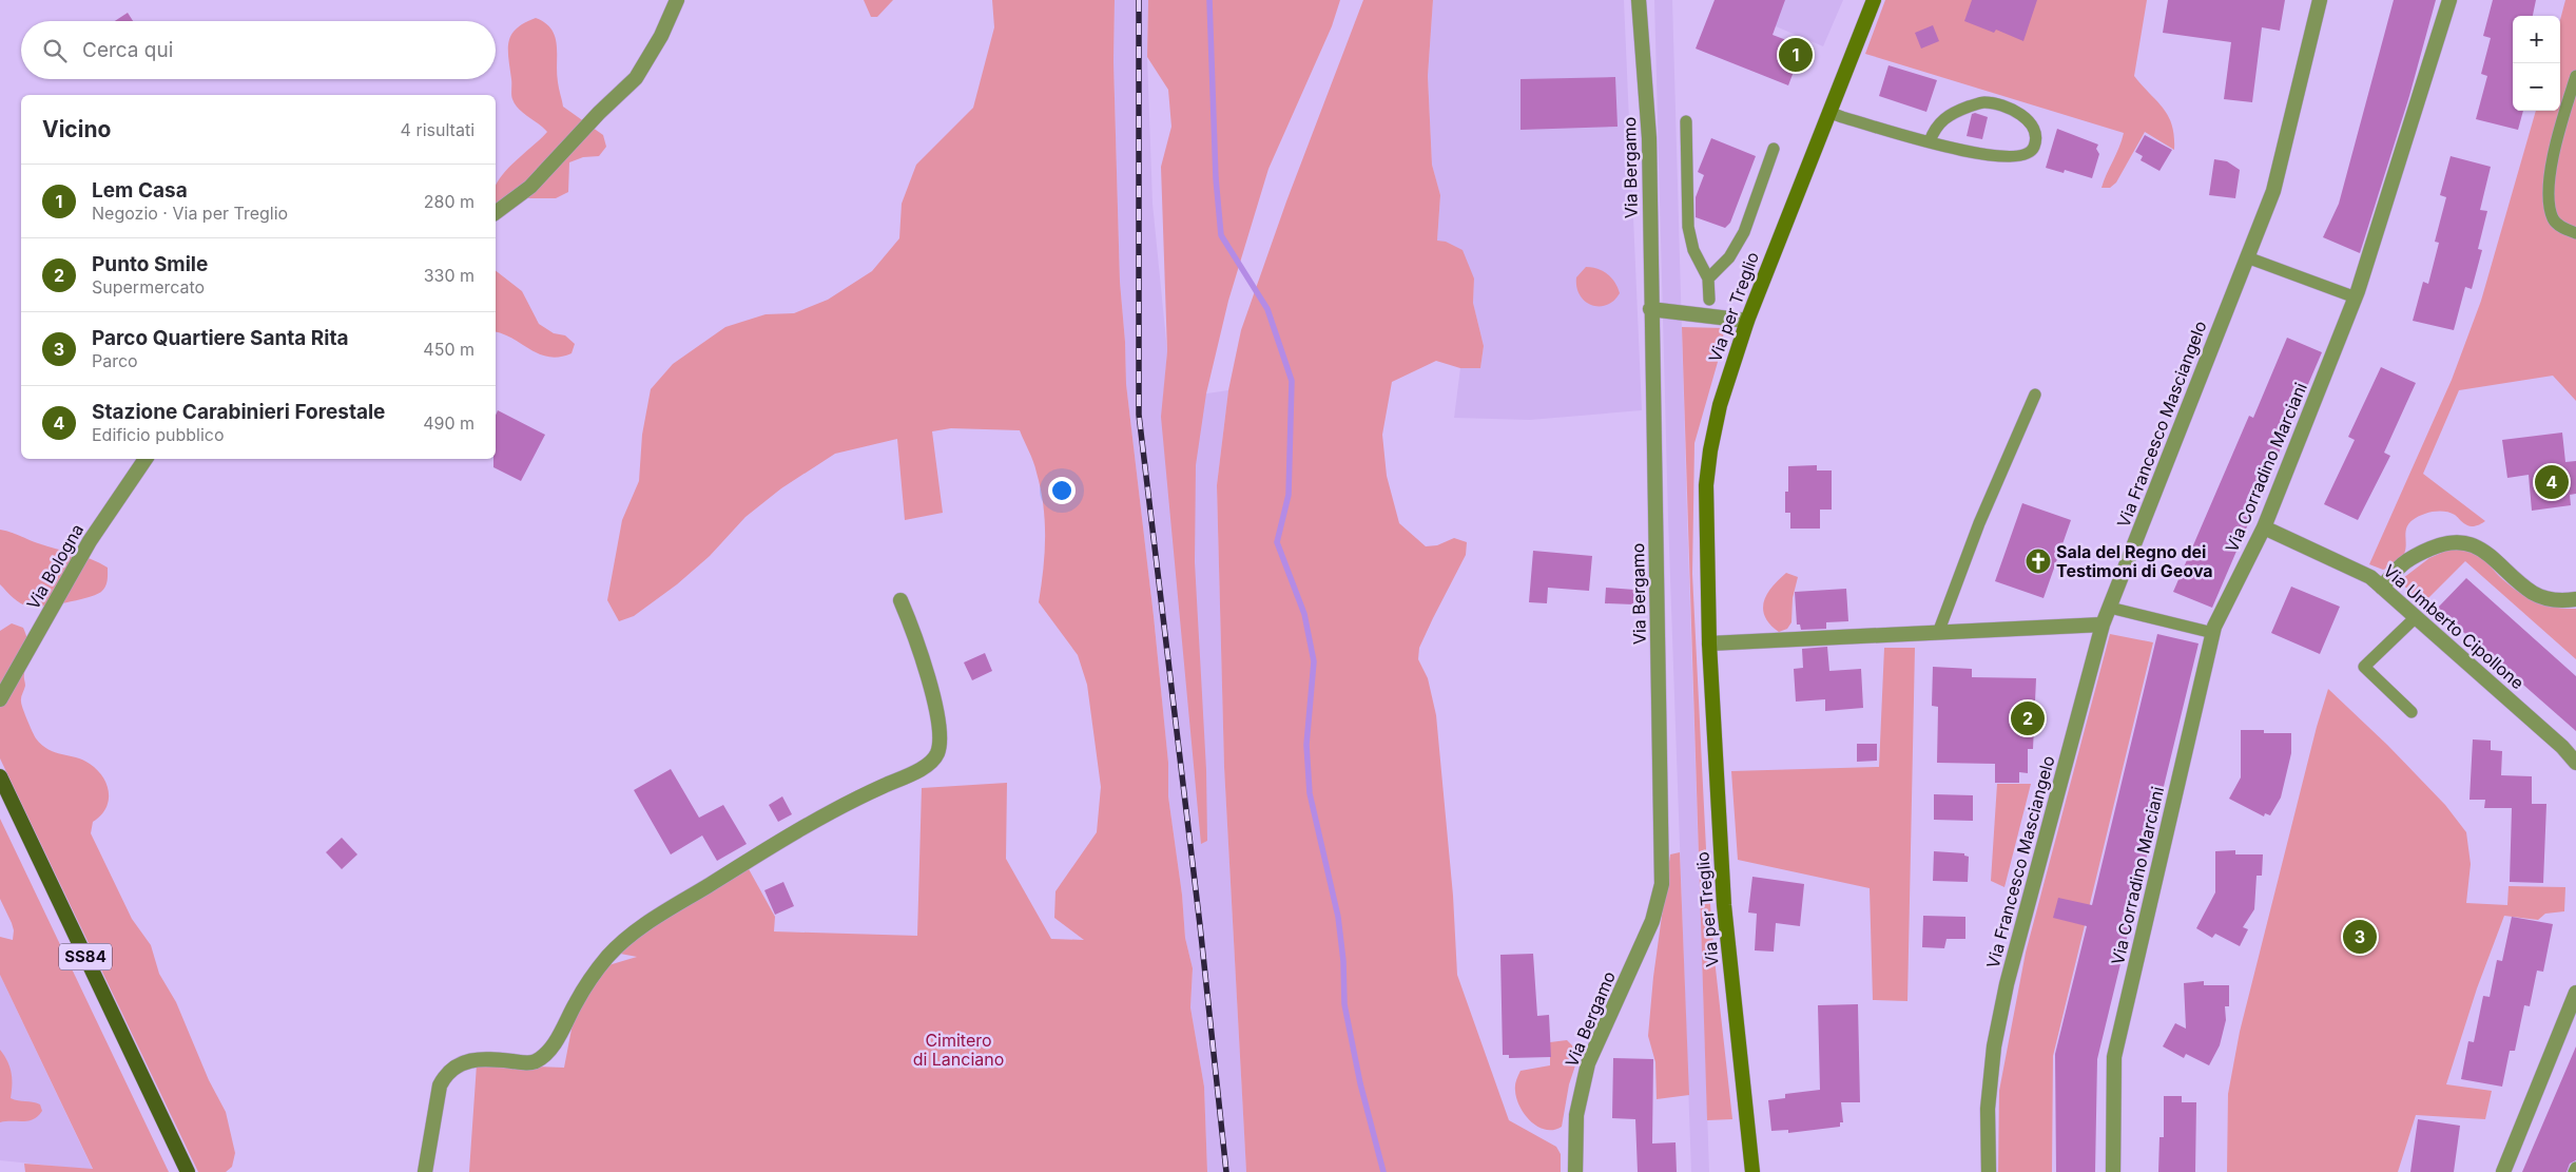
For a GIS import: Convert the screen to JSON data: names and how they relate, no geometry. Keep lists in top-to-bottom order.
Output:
{
  "streets": {
    "main road": ["Via per Treglio", "SS84"],
    "street": [
      "Via Bergamo",
      "Via Francesco Masciangelo",
      "Via Corradino Marciani",
      "Via Bologna",
      "Via Umberto Cipollone"
    ]
  },
  "crossings": [
    ["Via Corradino Marciani", "Via Umberto Cipollone"]
  ],
  "parks": ["Cimitero di Lanciano"],
  "places": {
    "church": ["Sala del Regno dei Testimoni di Geova"]
  },
  "page": {
    "map_buttons": ["+", "−"],
    "search": "Cerca qui",
    "pins": [
      "1",
      "4",
      "2",
      "3"
    ],
    "heading": ["Vicino", "4 risultati"],
    "list": [
      {
        "mark": "1",
        "name": "Lem Casa",
        "note": "Negozio · Via per Treglio",
        "value": "280 m"
      },
      {
        "mark": "2",
        "name": "Punto Smile",
        "note": "Supermercato",
        "value": "330 m"
      },
      {
        "mark": "3",
        "name": "Parco Quartiere Santa Rita",
        "note": "Parco",
        "value": "450 m"
      },
      {
        "mark": "4",
        "name": "Stazione Carabinieri Forestale",
        "note": "Edificio pubblico",
        "value": "490 m"
      }
    ]
  }
}
